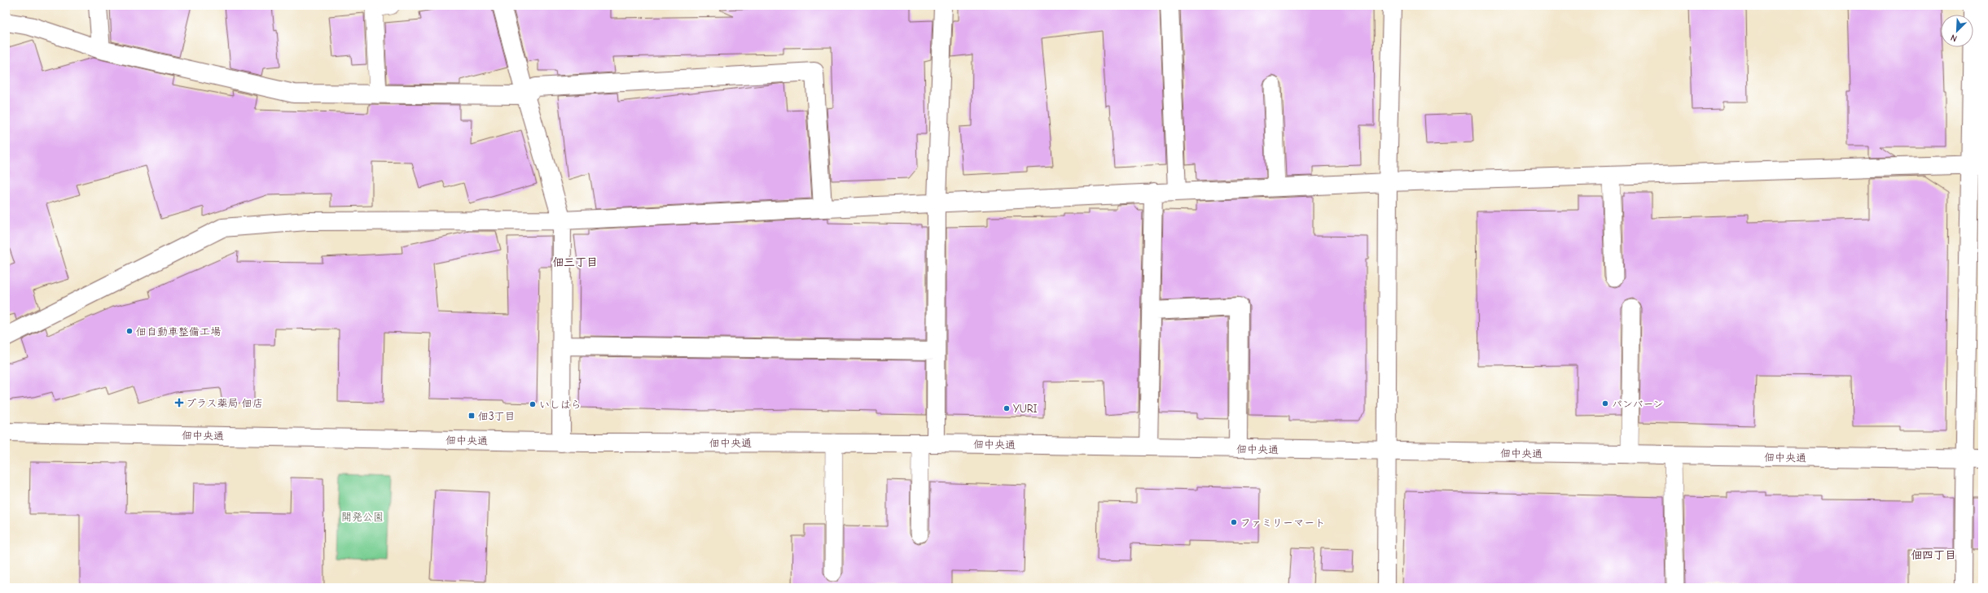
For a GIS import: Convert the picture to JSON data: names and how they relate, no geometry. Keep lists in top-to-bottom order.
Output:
{
  "streets": {
    "street": ["佃中央通"]
  },
  "districts": ["佃三丁目", "佃四丁目"],
  "parks": ["開発公園"],
  "places": {
    "other": [
      "佃自動車整備工場",
      "パンバーン",
      "いしはら",
      "YURI",
      "ファミリーマート"
    ],
    "health": ["プラス薬局 佃店"],
    "transit": ["佃3丁目"]
  },
  "north": "bottom left"
}
